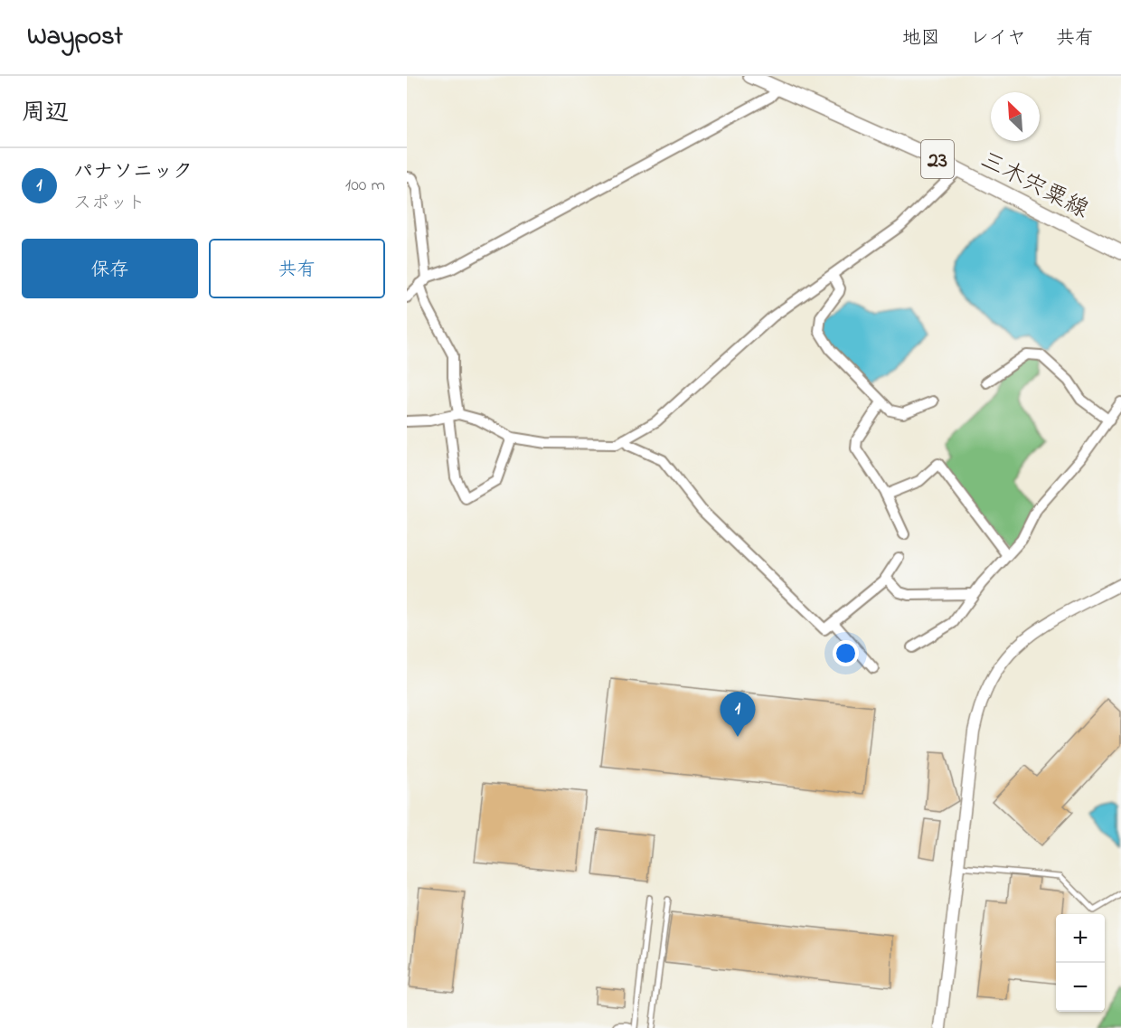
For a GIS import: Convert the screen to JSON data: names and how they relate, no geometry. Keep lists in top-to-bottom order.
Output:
{
  "streets": {
    "main road": ["23", "三木宍粟線"]
  },
  "north": "top left",
  "page": {
    "header": "Waypost",
    "nav": ["地図", "レイヤ", "共有"],
    "heading": "周辺",
    "list": [
      {
        "mark": "1",
        "name": "パナソニック",
        "note": "スポット",
        "value": "100 m"
      }
    ],
    "buttons": ["保存", "共有"],
    "pins": "1",
    "map_buttons": ["+", "−"]
  }
}
